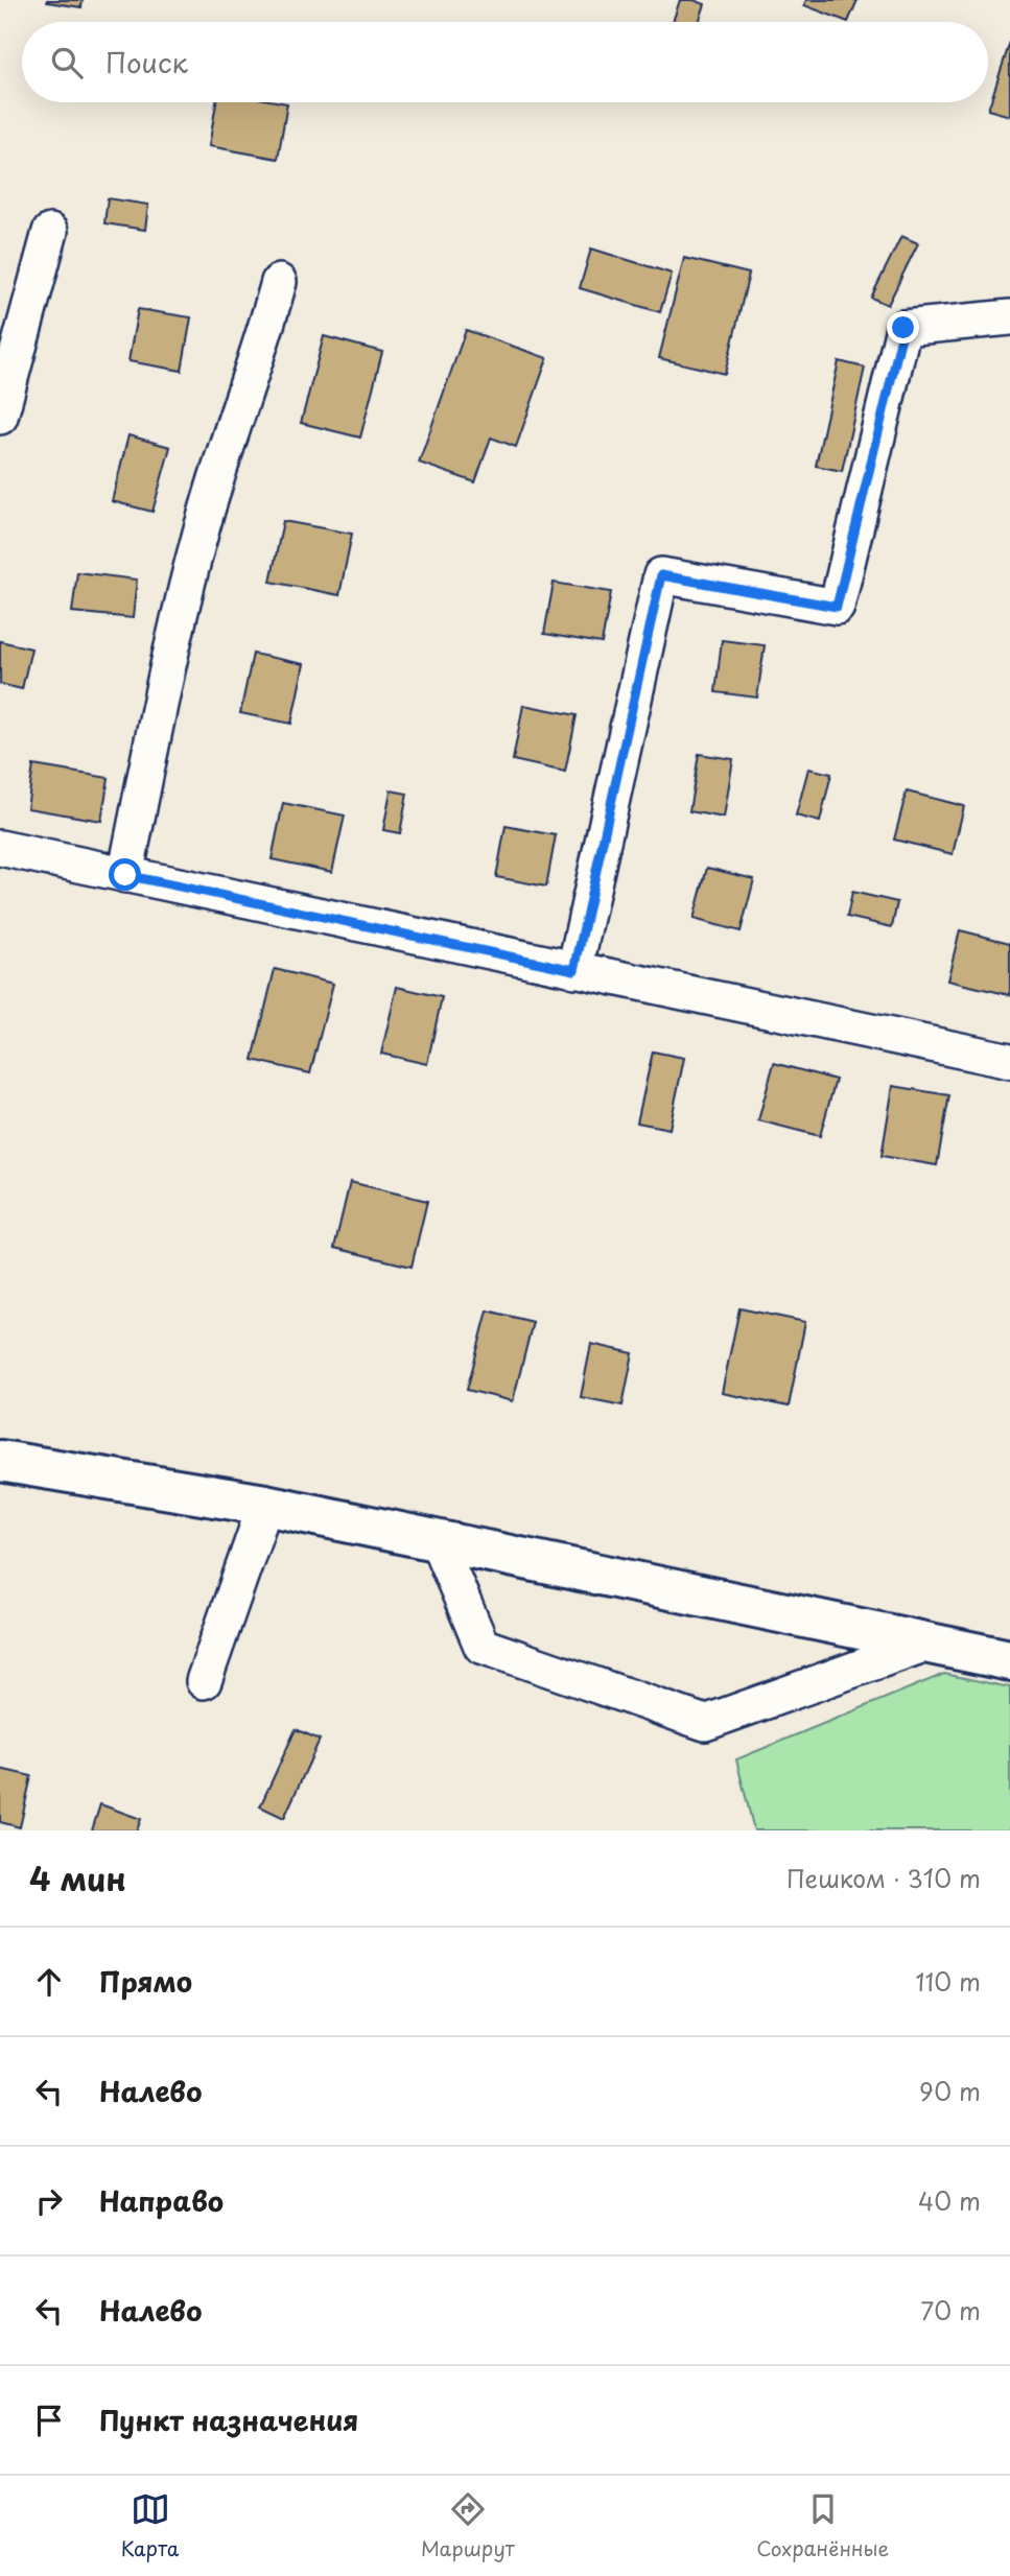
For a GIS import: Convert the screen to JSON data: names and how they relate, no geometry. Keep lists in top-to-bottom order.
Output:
{
  "page": {
    "search": "Поиск",
    "heading": ["4 мин", "Пешком · 310 m"],
    "list": [
      ["Прямо", "110 m"],
      ["Налево", "90 m"],
      ["Направо", "40 m"],
      ["Налево", "70 m"],
      "Пункт назначения"
    ],
    "nav": ["Карта", "Маршрут", "Сохранённые"]
  }
}
